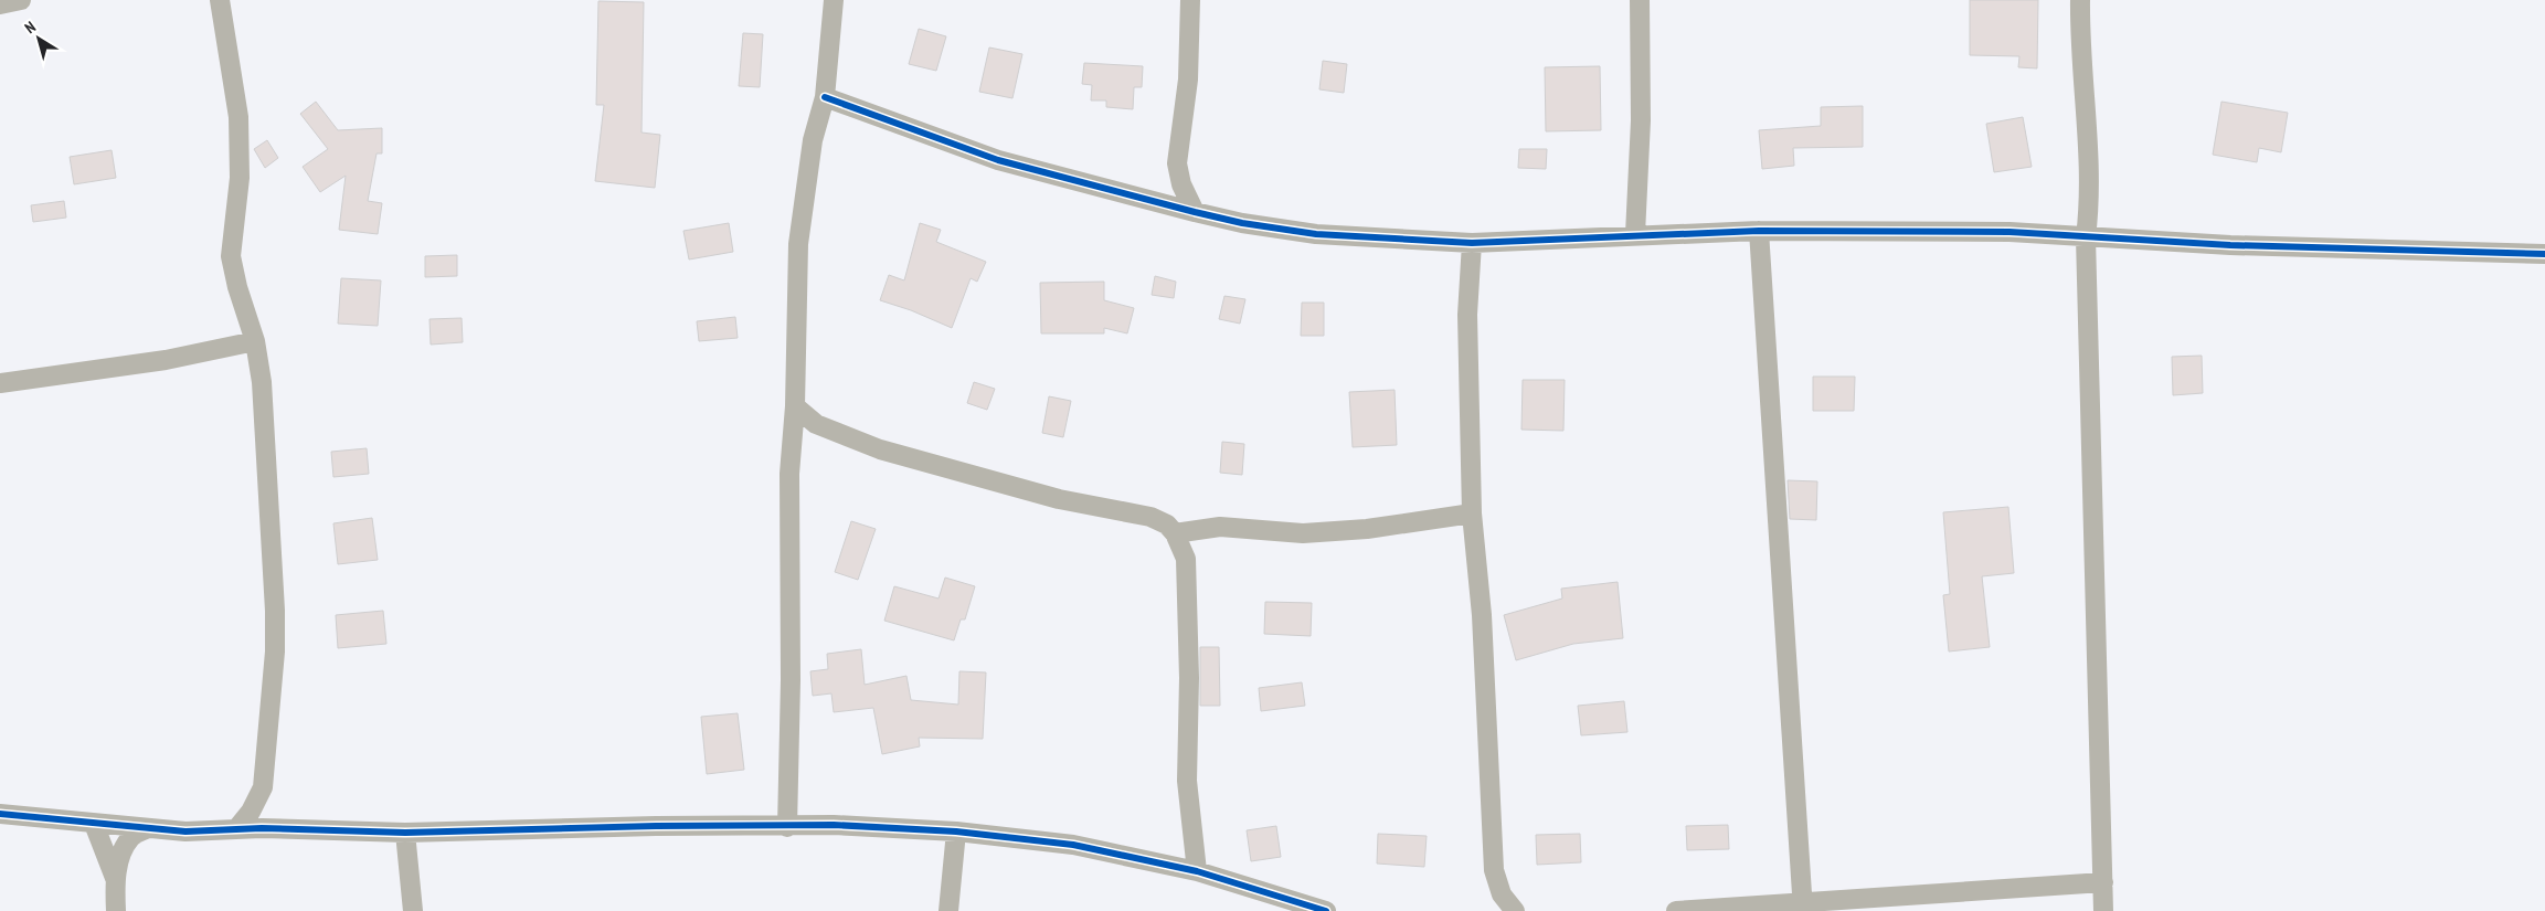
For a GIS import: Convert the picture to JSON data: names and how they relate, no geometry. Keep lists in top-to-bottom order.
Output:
{
  "north": "top left"
}
